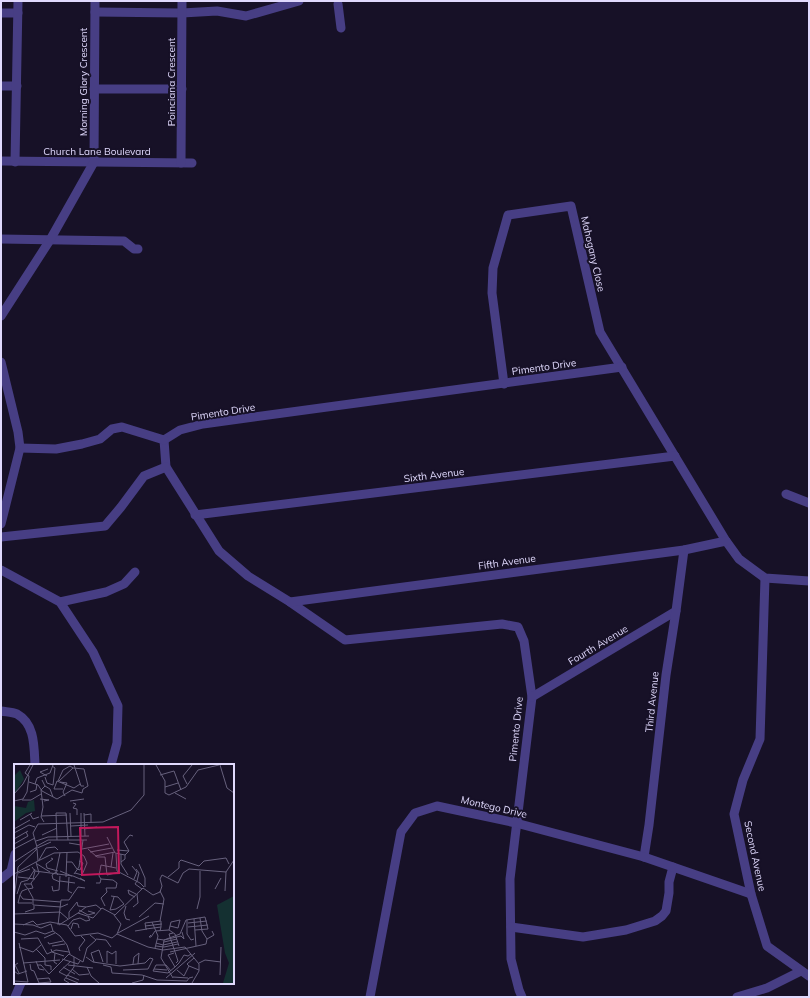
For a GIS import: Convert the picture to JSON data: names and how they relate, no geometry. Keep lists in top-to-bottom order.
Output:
{
  "streets": {
    "street": [
      "Morning Glory Crescent",
      "Poinciana Crescent",
      "Church Lane Boulevard",
      "Mahogany Close",
      "Pimento Drive",
      "Sixth Avenue",
      "Fifth Avenue",
      "Fourth Avenue",
      "Third Avenue",
      "Montego Drive",
      "Second Avenue"
    ]
  },
  "crossings": [
    ["Morning Glory Crescent", "Church Lane Boulevard"],
    ["Poinciana Crescent", "Church Lane Boulevard"],
    ["Mahogany Close", "Pimento Drive"],
    ["Pimento Drive", "Sixth Avenue"],
    ["Pimento Drive", "Fifth Avenue"],
    ["Pimento Drive", "Fourth Avenue"],
    ["Pimento Drive", "Montego Drive"],
    ["Fifth Avenue", "Third Avenue"],
    ["Fourth Avenue", "Third Avenue"],
    ["Third Avenue", "Montego Drive"],
    ["Montego Drive", "Second Avenue"]
  ]
}
